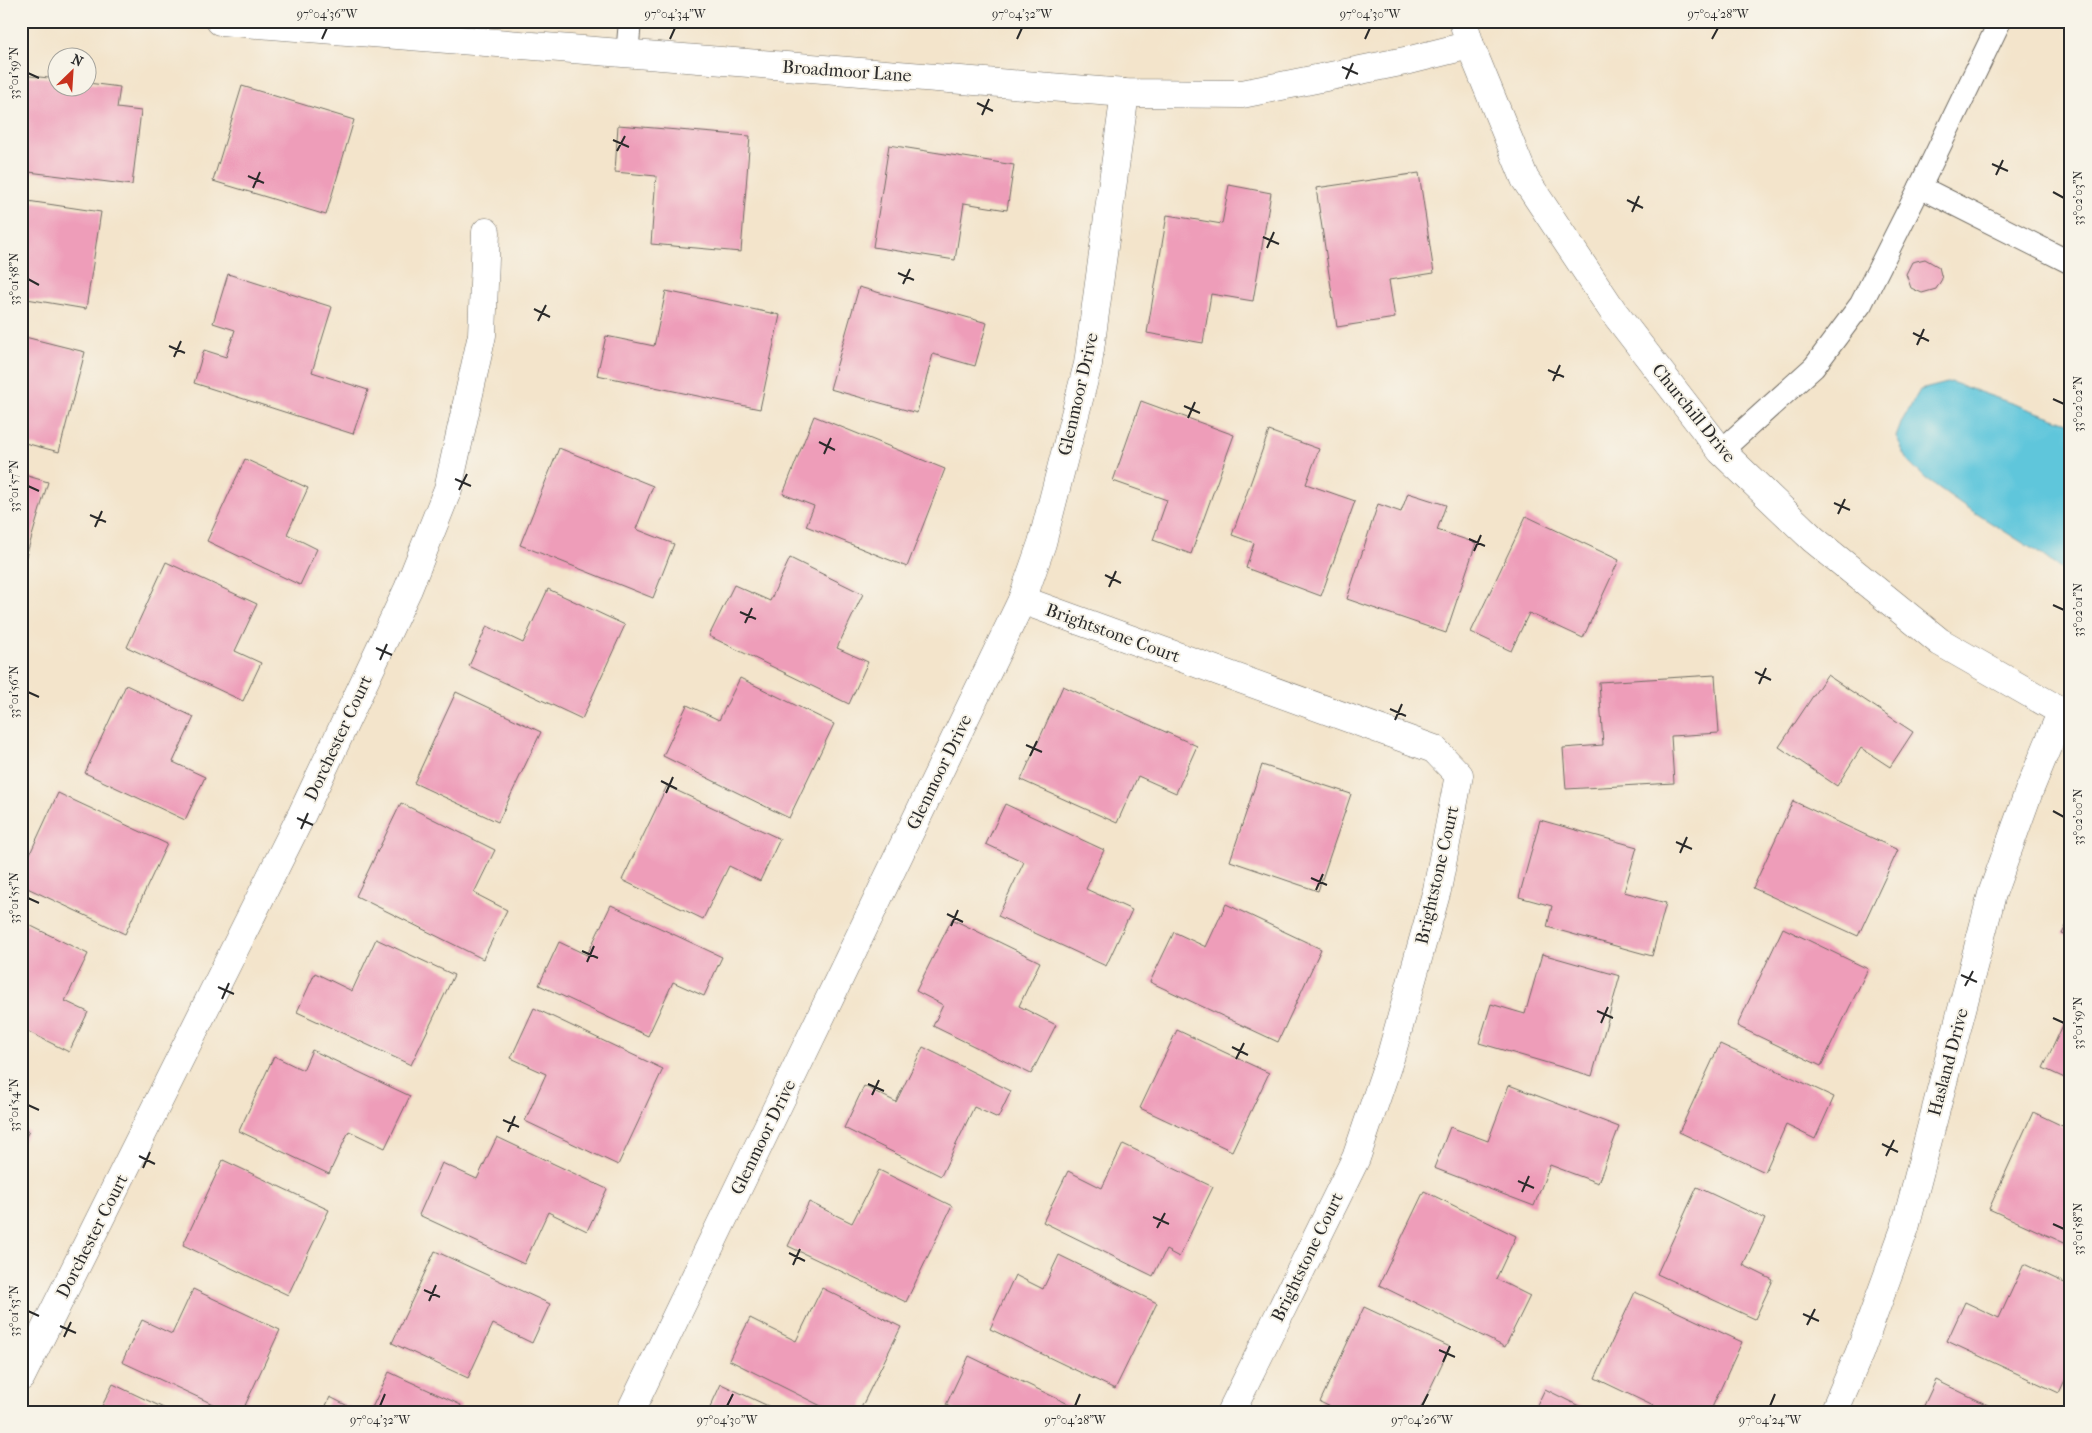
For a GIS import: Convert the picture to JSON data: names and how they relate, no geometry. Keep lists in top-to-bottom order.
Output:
{
  "streets": {
    "street": [
      "Broadmoor Lane",
      "Glenmoor Drive",
      "Churchill Drive",
      "Brightstone Court",
      "Dorchester Court",
      "Hasland Drive"
    ]
  },
  "crossings": [
    ["Broadmoor Lane", "Glenmoor Drive"],
    ["Broadmoor Lane", "Churchill Drive"],
    ["Glenmoor Drive", "Brightstone Court"],
    ["Churchill Drive", "Hasland Drive"]
  ],
  "north": "top right",
  "coordinates": [
    "97°04'36\"W",
    "97°04'34\"W",
    "97°04'32\"W",
    "97°04'30\"W",
    "97°04'28\"W",
    "33°01'59\"N",
    "33°02'03\"N",
    "33°01'58\"N",
    "33°02'02\"N",
    "33°01'57\"N",
    "33°02'01\"N",
    "33°01'56\"N",
    "33°02'00\"N",
    "33°01'55\"N",
    "33°01'54\"N",
    "33°01'53\"N",
    "97°04'26\"W",
    "97°04'24\"W"
  ]
}
